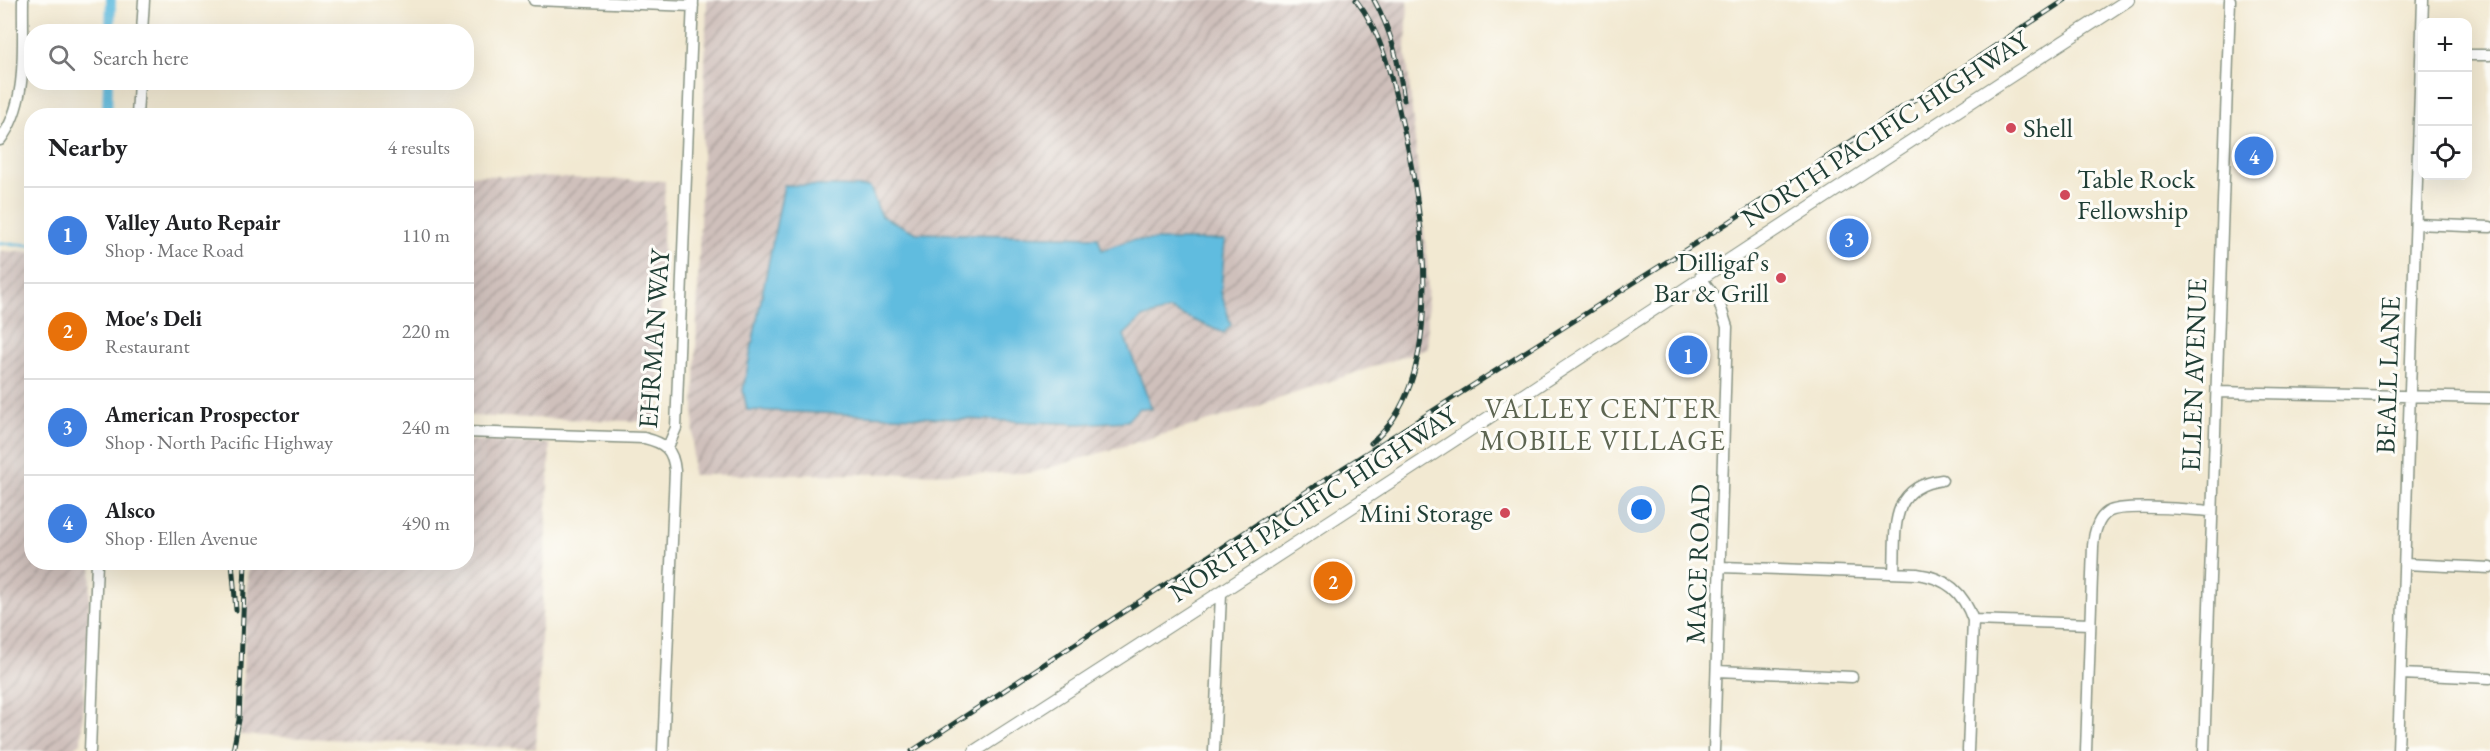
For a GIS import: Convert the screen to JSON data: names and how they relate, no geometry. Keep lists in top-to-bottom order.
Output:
{
  "streets": {
    "main road": ["NORTH PACIFIC HIGHWAY"],
    "street": [
      "EHRMAN WAY",
      "ELLEN AVENUE",
      "BEALL LANE",
      "MACE ROAD"
    ]
  },
  "crossings": [
    ["NORTH PACIFIC HIGHWAY", "MACE ROAD"]
  ],
  "districts": ["VALLEY CENTER MOBILE VILLAGE"],
  "places": [
    "Shell",
    "Table Rock Fellowship",
    "Dilligaf's Bar & Grill",
    "Mini Storage"
  ],
  "page": {
    "map_buttons": ["+", "−"],
    "search": "Search here",
    "heading": ["Nearby", "4 results"],
    "pins": [
      "4",
      "3",
      "1",
      "2"
    ],
    "list": [
      {
        "mark": "1",
        "name": "Valley Auto Repair",
        "note": "Shop · Mace Road",
        "value": "110 m"
      },
      {
        "mark": "2",
        "name": "Moe's Deli",
        "note": "Restaurant",
        "value": "220 m"
      },
      {
        "mark": "3",
        "name": "American Prospector",
        "note": "Shop · North Pacific Highway",
        "value": "240 m"
      },
      {
        "mark": "4",
        "name": "Alsco",
        "note": "Shop · Ellen Avenue",
        "value": "490 m"
      }
    ]
  }
}
